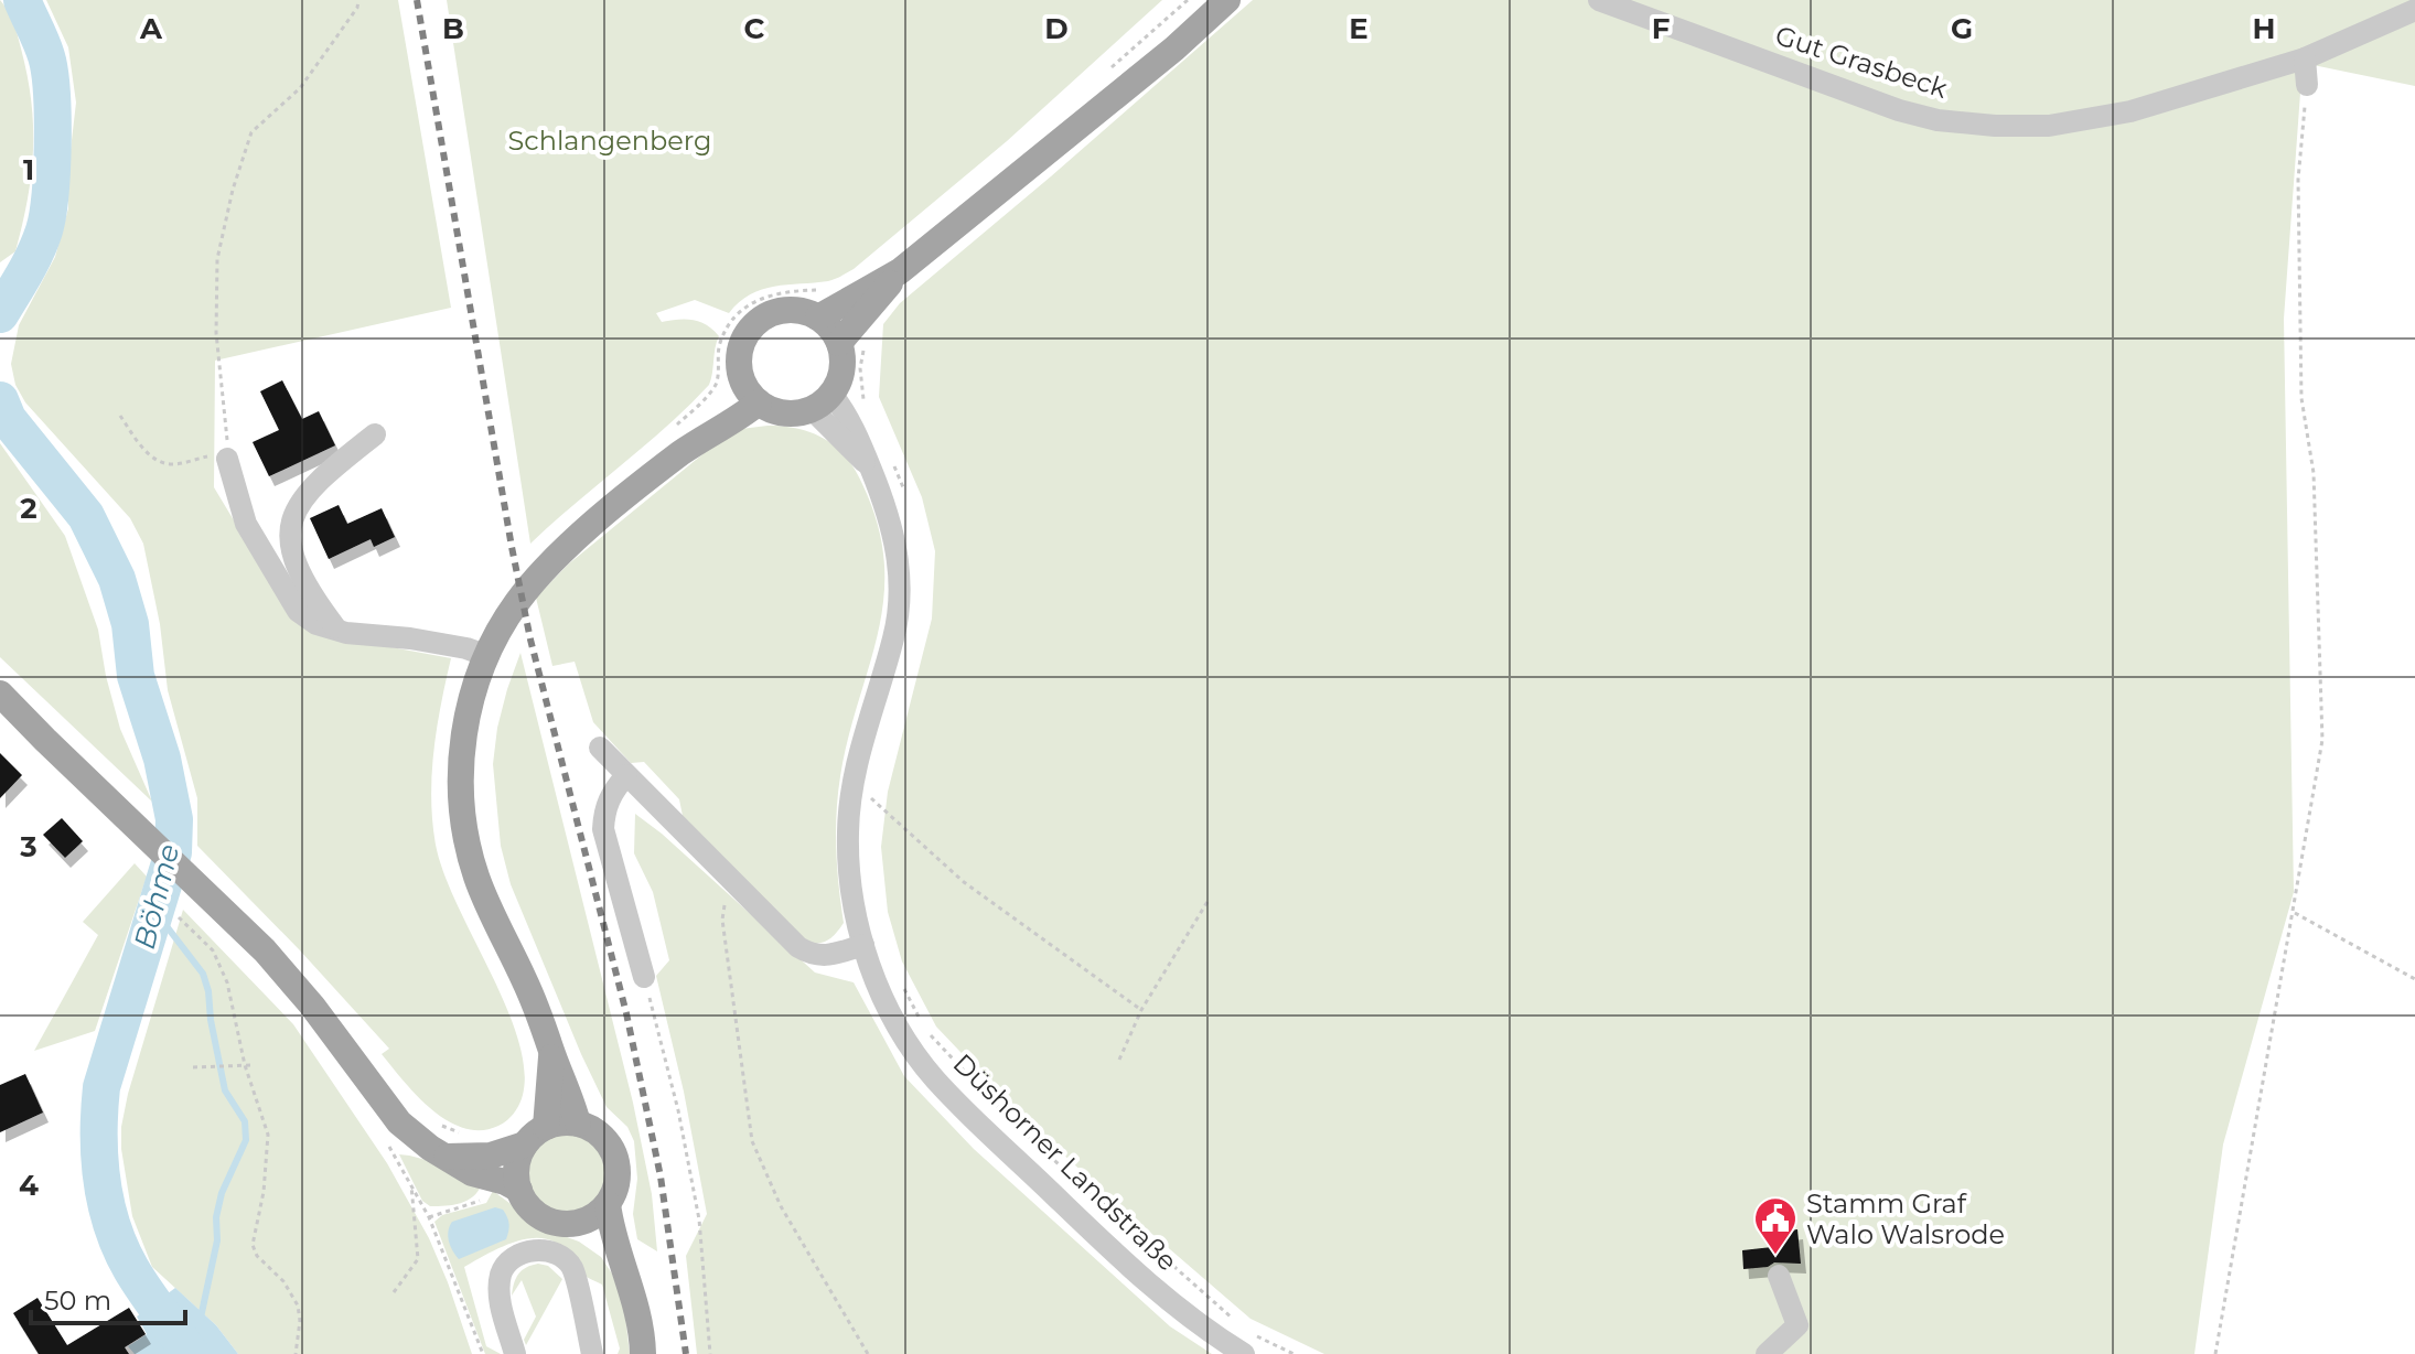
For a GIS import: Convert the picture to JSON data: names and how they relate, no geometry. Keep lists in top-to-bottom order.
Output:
{
  "streets": {
    "street": ["Gut Grasbeck", "Düshorner Landstraße"]
  },
  "water": ["Böhme"],
  "parks": ["Schlangenberg"],
  "places": {
    "public building": ["Stamm Graf Walo Walsrode"]
  },
  "scale_bar": "50 m",
  "grid": {
    "columns": [
      "A",
      "B",
      "C",
      "D",
      "E",
      "F",
      "G",
      "H"
    ],
    "rows": [
      "1",
      "2",
      "3",
      "4"
    ]
  }
}
